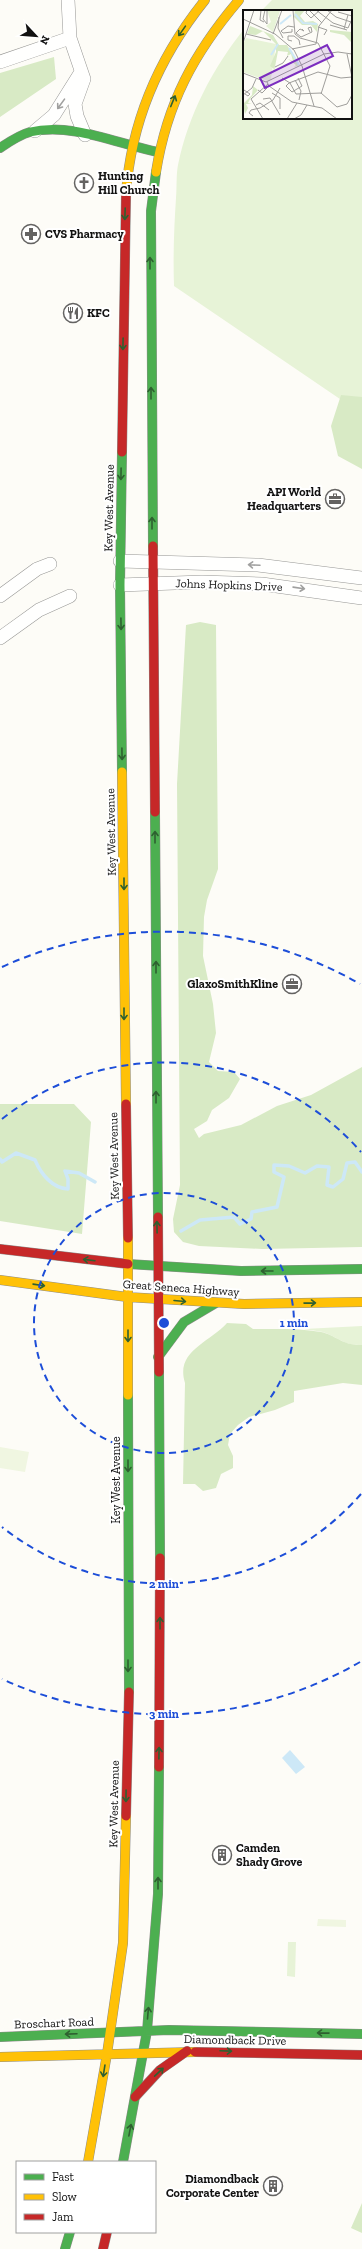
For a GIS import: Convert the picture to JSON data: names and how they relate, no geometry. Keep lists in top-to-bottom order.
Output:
{
  "streets": {
    "main road": [
      "Key West Avenue",
      "Great Seneca Highway",
      "Broschart Road",
      "Diamondback Drive"
    ],
    "street": ["Johns Hopkins Drive"]
  },
  "crossings": [
    ["Key West Avenue", "Johns Hopkins Drive"],
    ["Key West Avenue", "Great Seneca Highway"],
    ["Key West Avenue", "Broschart Road"],
    ["Key West Avenue", "Diamondback Drive"],
    ["Broschart Road", "Diamondback Drive"]
  ],
  "places": {
    "church": ["Hunting Hill Church"],
    "pharmacy": ["CVS Pharmacy"],
    "restaurant": ["KFC"],
    "office": ["API World Headquarters", "GlaxoSmithKline"],
    "building": ["Camden Shady Grove", "Diamondback Corporate Center"]
  },
  "legend": ["Fast", "Slow", "Jam"],
  "north": "bottom right",
  "rings": ["1 min", "2 min", "3 min"]
}
